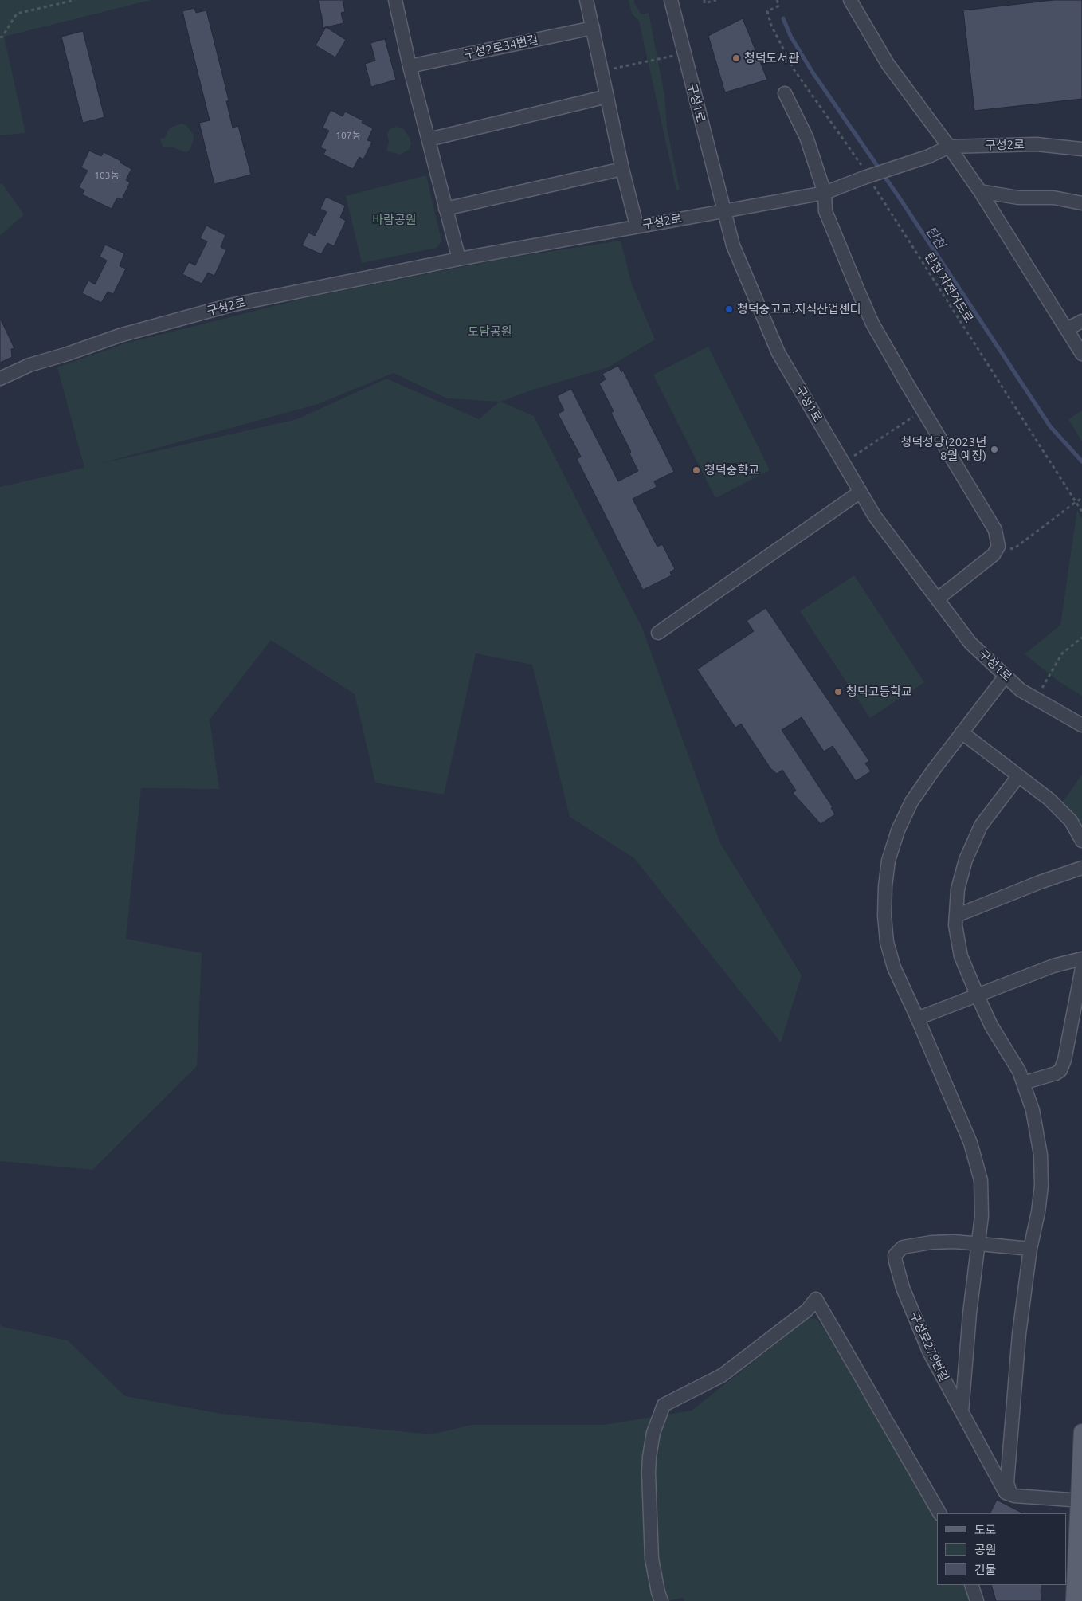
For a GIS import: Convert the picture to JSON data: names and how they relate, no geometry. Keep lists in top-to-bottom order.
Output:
{
  "streets": {
    "street": [
      "구성2로34번길",
      "구성1로",
      "구성2로",
      "구성로279번길"
    ],
    "path": ["탄천 자전거도로"]
  },
  "crossings": [
    ["구성1로", "구성2로"]
  ],
  "water": ["탄천"],
  "parks": ["바람공원", "도담공원"],
  "places": [
    "청덕도서관",
    "청덕중고교.지식산업센터",
    "청덕성당(2023년 8월 예정)",
    "청덕중학교",
    "청덕고등학교"
  ],
  "house_numbers": ["107동", "103동"],
  "legend": ["도로", "공원", "건물"]
}
